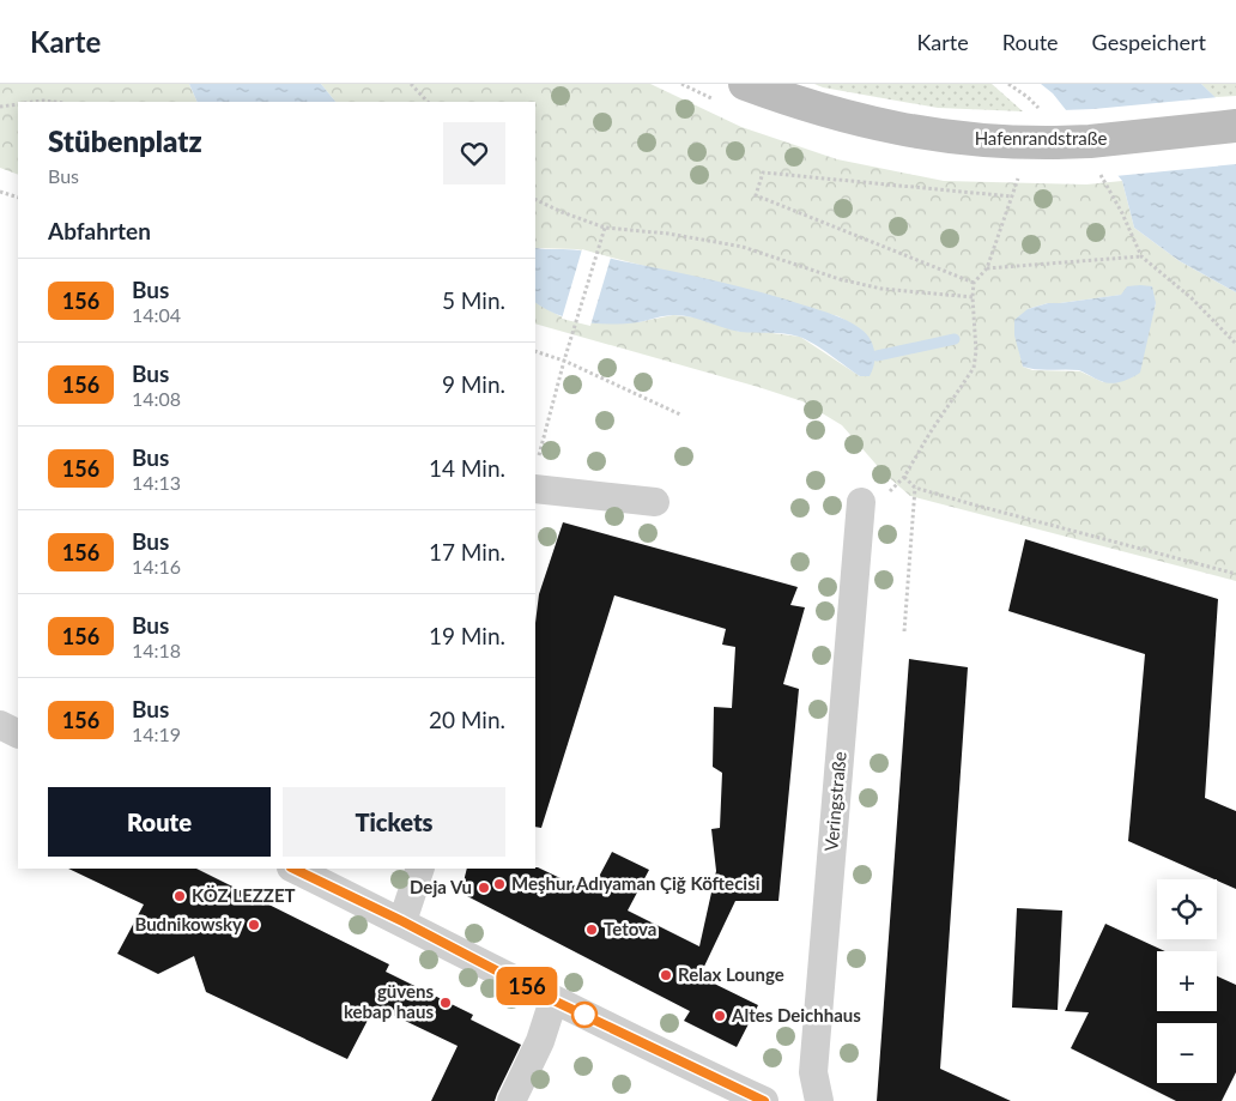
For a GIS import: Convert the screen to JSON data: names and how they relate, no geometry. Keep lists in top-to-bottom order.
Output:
{
  "streets": {
    "main road": ["Hafenrandstraße"],
    "street": ["Veringstraße"]
  },
  "places": [
    "Meşhur Adıyaman Çiğ Köftecisi",
    "Deja Vu",
    "KÖZ LEZZET",
    "Budnikowsky",
    "Tetova",
    "Relax Lounge",
    "güvens kebap haus",
    "Altes Deichhaus"
  ],
  "lines": ["bus line 156"],
  "page": {
    "header": "Karte",
    "nav": ["Karte", "Route", "Gespeichert"],
    "on_map": "156",
    "heading": [
      ["Stübenplatz", "Bus"],
      "Abfahrten"
    ],
    "list": [
      {
        "mark": "156",
        "name": "Bus",
        "note": "14:04",
        "value": "5 Min."
      },
      {
        "mark": "156",
        "name": "Bus",
        "note": "14:08",
        "value": "9 Min."
      },
      {
        "mark": "156",
        "name": "Bus",
        "note": "14:13",
        "value": "14 Min."
      },
      {
        "mark": "156",
        "name": "Bus",
        "note": "14:16",
        "value": "17 Min."
      },
      {
        "mark": "156",
        "name": "Bus",
        "note": "14:18",
        "value": "19 Min."
      },
      {
        "mark": "156",
        "name": "Bus",
        "note": "14:19",
        "value": "20 Min."
      }
    ],
    "buttons": ["Route", "Tickets"],
    "map_buttons": ["+", "−"]
  }
}
